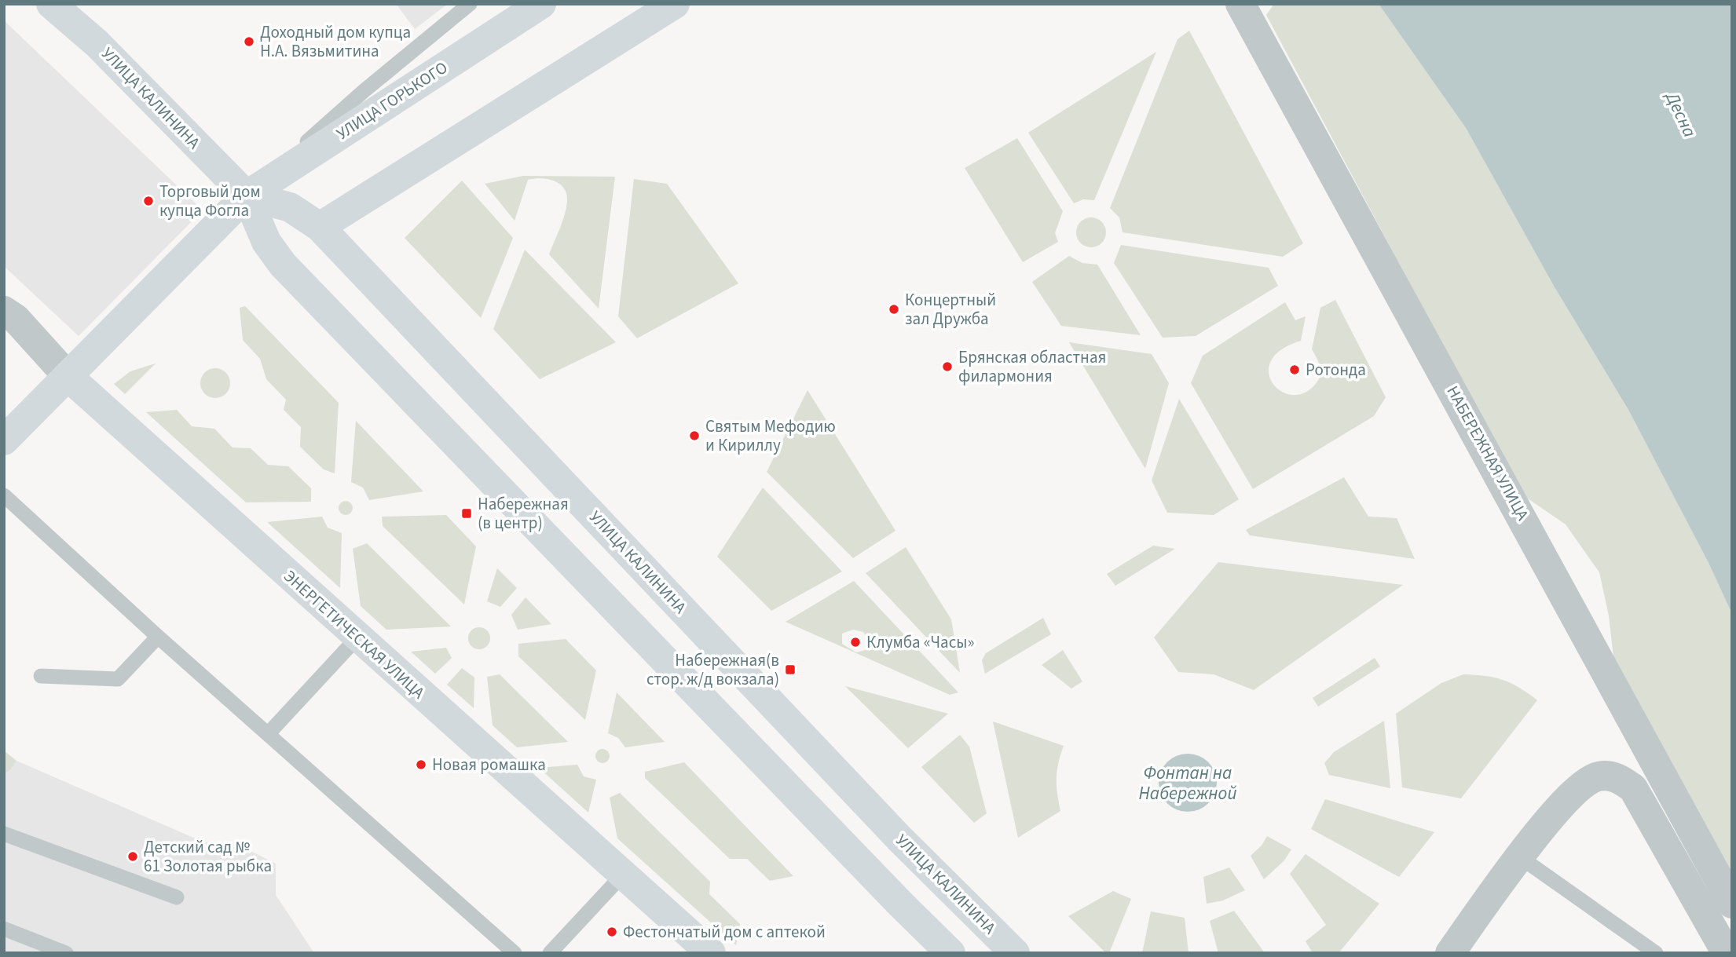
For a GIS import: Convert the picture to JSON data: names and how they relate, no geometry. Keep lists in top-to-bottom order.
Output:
{
  "streets": {
    "main road": ["УЛИЦА КАЛИНИНА", "УЛИЦА ГОРЬКОГО", "ЭНЕРГЕТИЧЕСКАЯ УЛИЦА"],
    "street": ["НАБЕРЕЖНАЯ УЛИЦА"]
  },
  "crossings": [
    ["УЛИЦА КАЛИНИНА", "УЛИЦА ГОРЬКОГО"],
    ["УЛИЦА ГОРЬКОГО", "ЭНЕРГЕТИЧЕСКАЯ УЛИЦА"]
  ],
  "water": ["Десна", "Фонтан на Набережной"],
  "places": {
    "other": [
      "Доходный дом купца Н.А. Вязьмитина",
      "Торговый дом купца Фогла",
      "Концертный зал Дружба",
      "Брянская областная филармония",
      "Ротонда",
      "Святым Мефодию и Кириллу",
      "Клумба «Часы»",
      "Новая ромашка",
      "Детский сад № 61 Золотая рыбка",
      "Фестончатый дом с аптекой"
    ],
    "transit": ["Набережная (в центр)", "Набережная(в стор. ж/д вокзала)"]
  }
}
